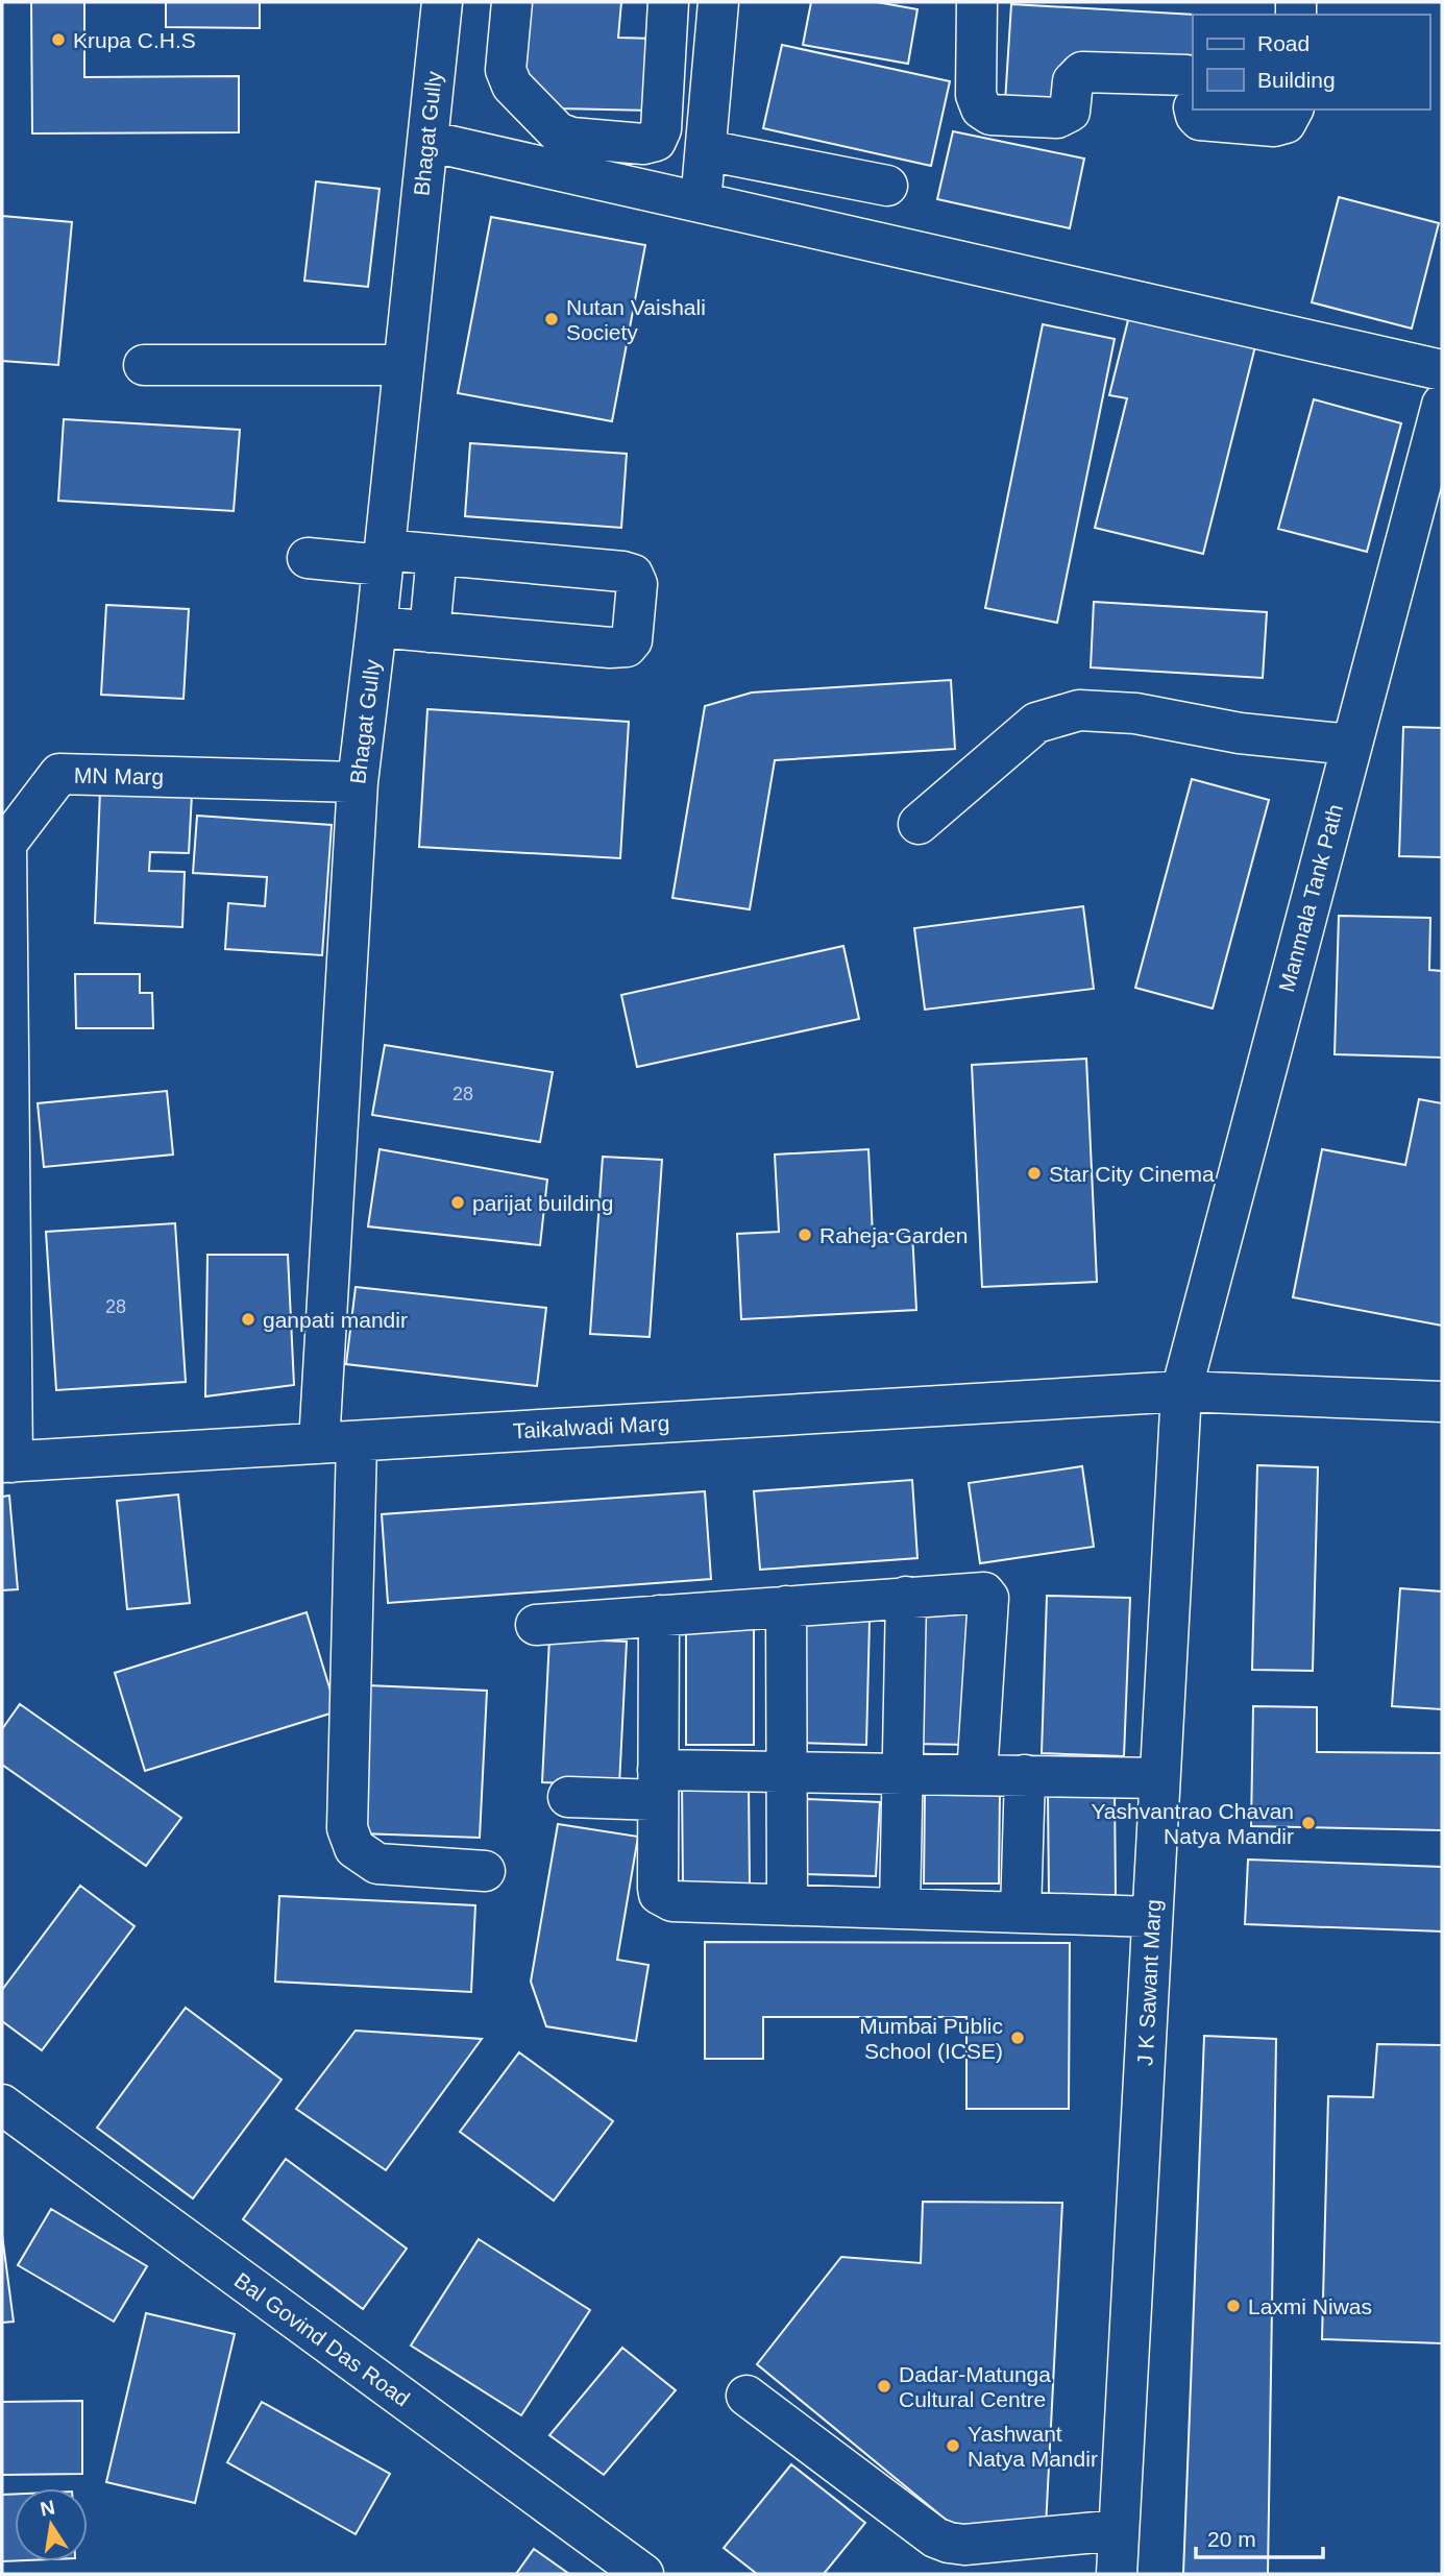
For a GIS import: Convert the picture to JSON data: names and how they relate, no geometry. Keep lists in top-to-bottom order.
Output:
{
  "streets": {
    "street": [
      "Bhagat Gully",
      "MN Marg",
      "Manmala Tank Path",
      "Taikalwadi Marg",
      "J K Sawant Marg",
      "Bal Govind Das Road"
    ]
  },
  "crossings": [
    ["Bhagat Gully", "MN Marg"],
    ["Bhagat Gully", "Taikalwadi Marg"],
    ["MN Marg", "Taikalwadi Marg"],
    ["Manmala Tank Path", "Taikalwadi Marg"],
    ["Manmala Tank Path", "J K Sawant Marg"],
    ["Taikalwadi Marg", "J K Sawant Marg"]
  ],
  "places": [
    "Krupa C.H.S",
    "Nutan Vaishali Society",
    "Star City Cinema",
    "parijat building",
    "Raheja Garden",
    "ganpati mandir",
    "Yashvantrao Chavan Natya Mandir",
    "Mumbai Public School (ICSE)",
    "Laxmi Niwas",
    "Dadar-Matunga Cultural Centre",
    "Yashwant Natya Mandir"
  ],
  "house_numbers": ["28", "28"],
  "legend": ["Road", "Building"],
  "scale_bar": "20 m",
  "north": "top"
}
